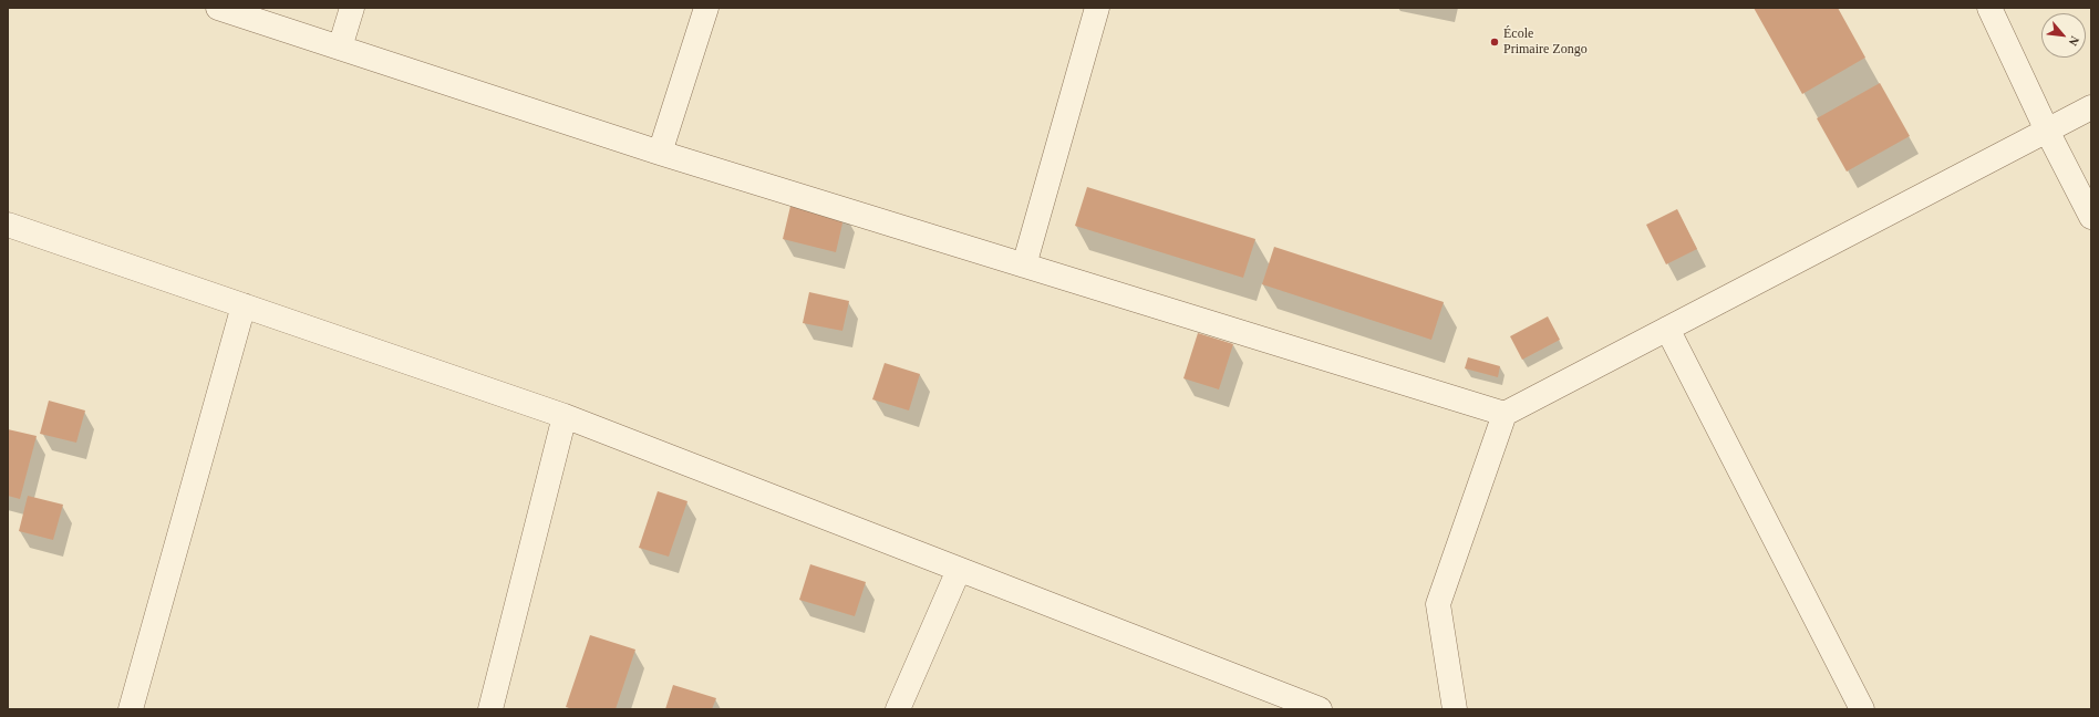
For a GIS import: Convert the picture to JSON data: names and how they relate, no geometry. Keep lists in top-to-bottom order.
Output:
{
  "places": ["École Primaire Zongo"],
  "north": "bottom right"
}
